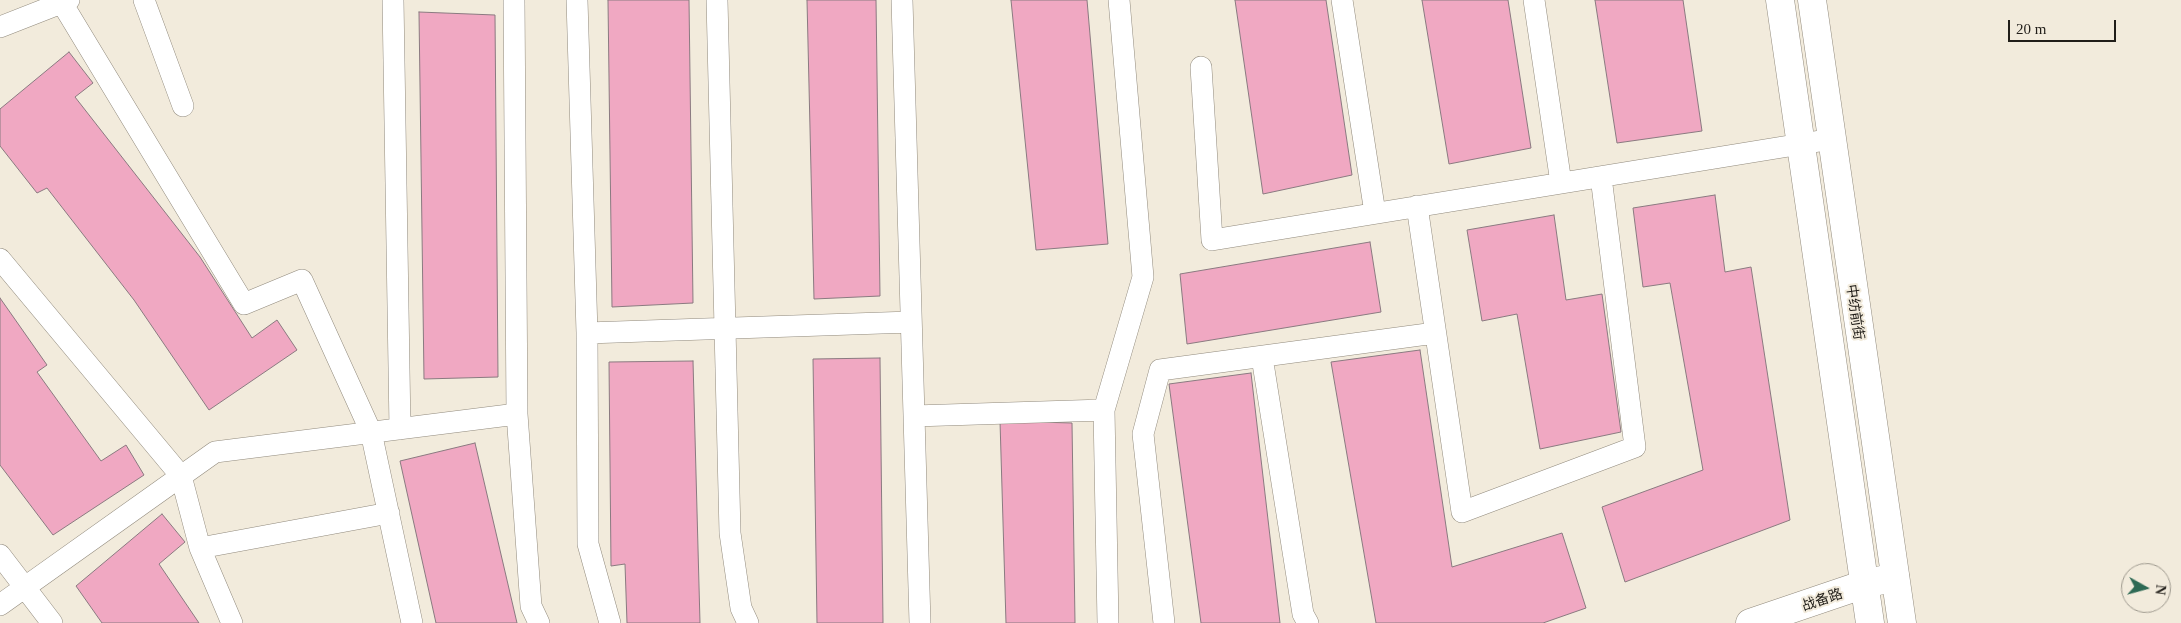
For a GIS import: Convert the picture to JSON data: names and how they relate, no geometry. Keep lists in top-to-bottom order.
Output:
{
  "streets": {
    "street": ["中纺前街", "战备路"]
  },
  "crossings": [
    ["中纺前街", "战备路"]
  ],
  "scale_bar": "20 m",
  "north": "right"
}
